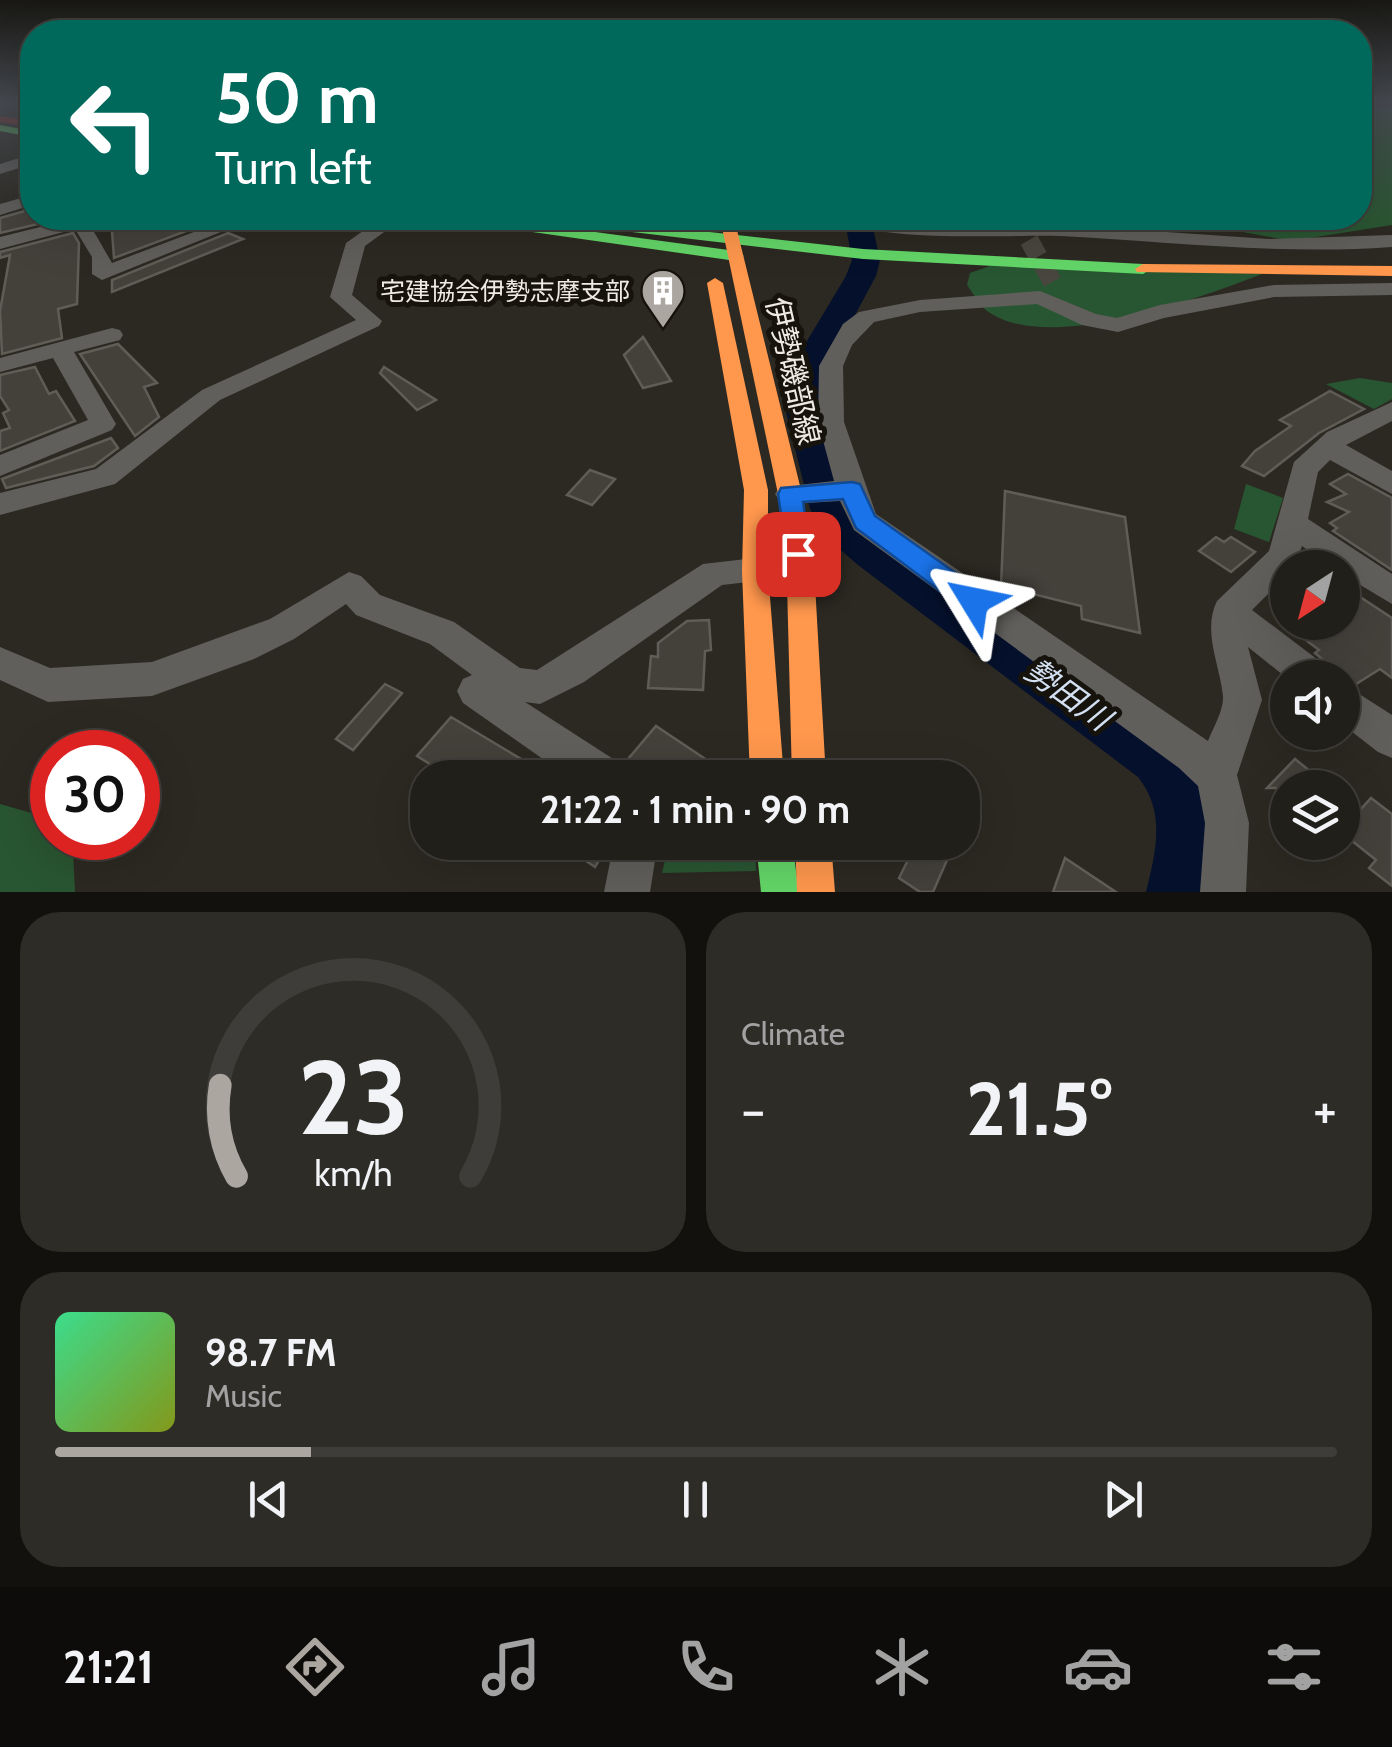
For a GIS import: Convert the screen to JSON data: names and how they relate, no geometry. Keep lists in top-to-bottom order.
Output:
{
  "streets": {
    "main road": ["伊勢磯部線"]
  },
  "water": ["勢田川"],
  "places": {
    "building": ["宅建協会伊勢志摩支部"]
  },
  "north": "bottom left",
  "page": {
    "turn": ["50 m", "Turn left"],
    "limit": "30",
    "trip": "21:22 · 1 min · 90 m",
    "tile": "Climate",
    "heat": ["−", "21.5°", "+"],
    "song": ["98.7 FM", "Music"],
    "tabs": "21:21",
    "gauge": ["23", "km/h"]
  }
}
